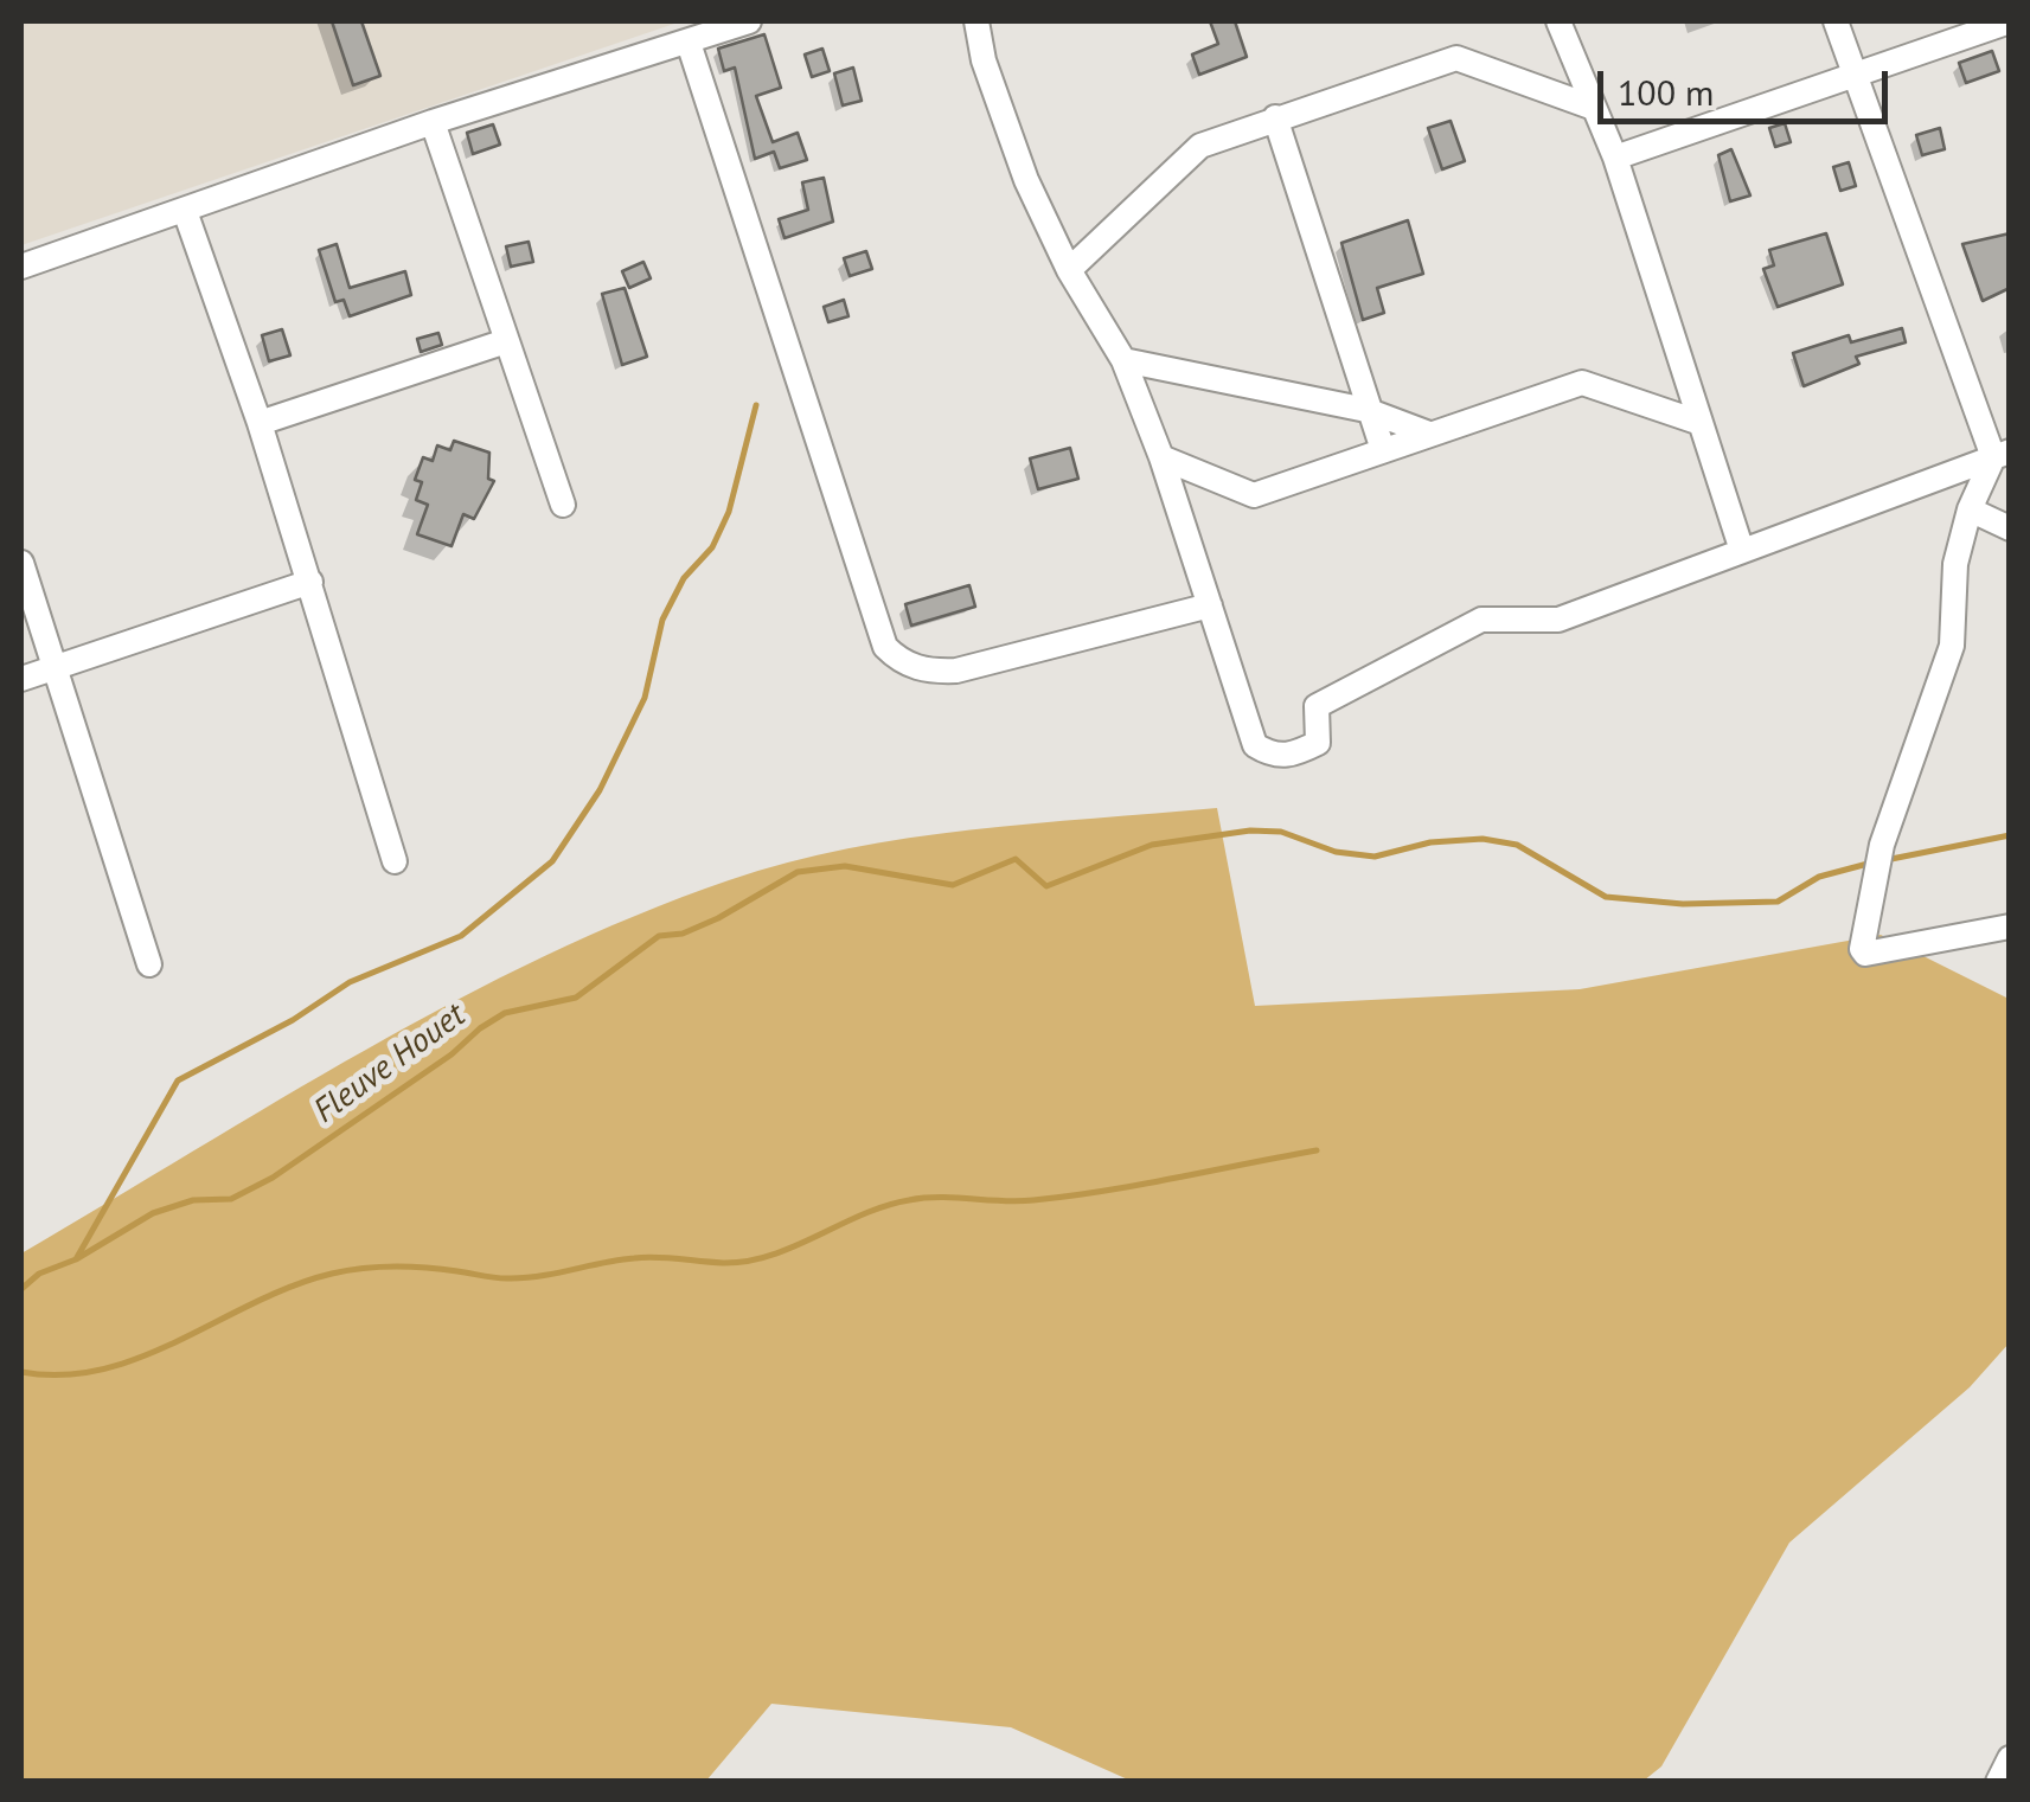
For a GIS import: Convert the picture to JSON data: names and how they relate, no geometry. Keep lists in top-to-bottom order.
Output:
{
  "water": ["Fleuve Houet"],
  "scale_bar": "100 m"
}
